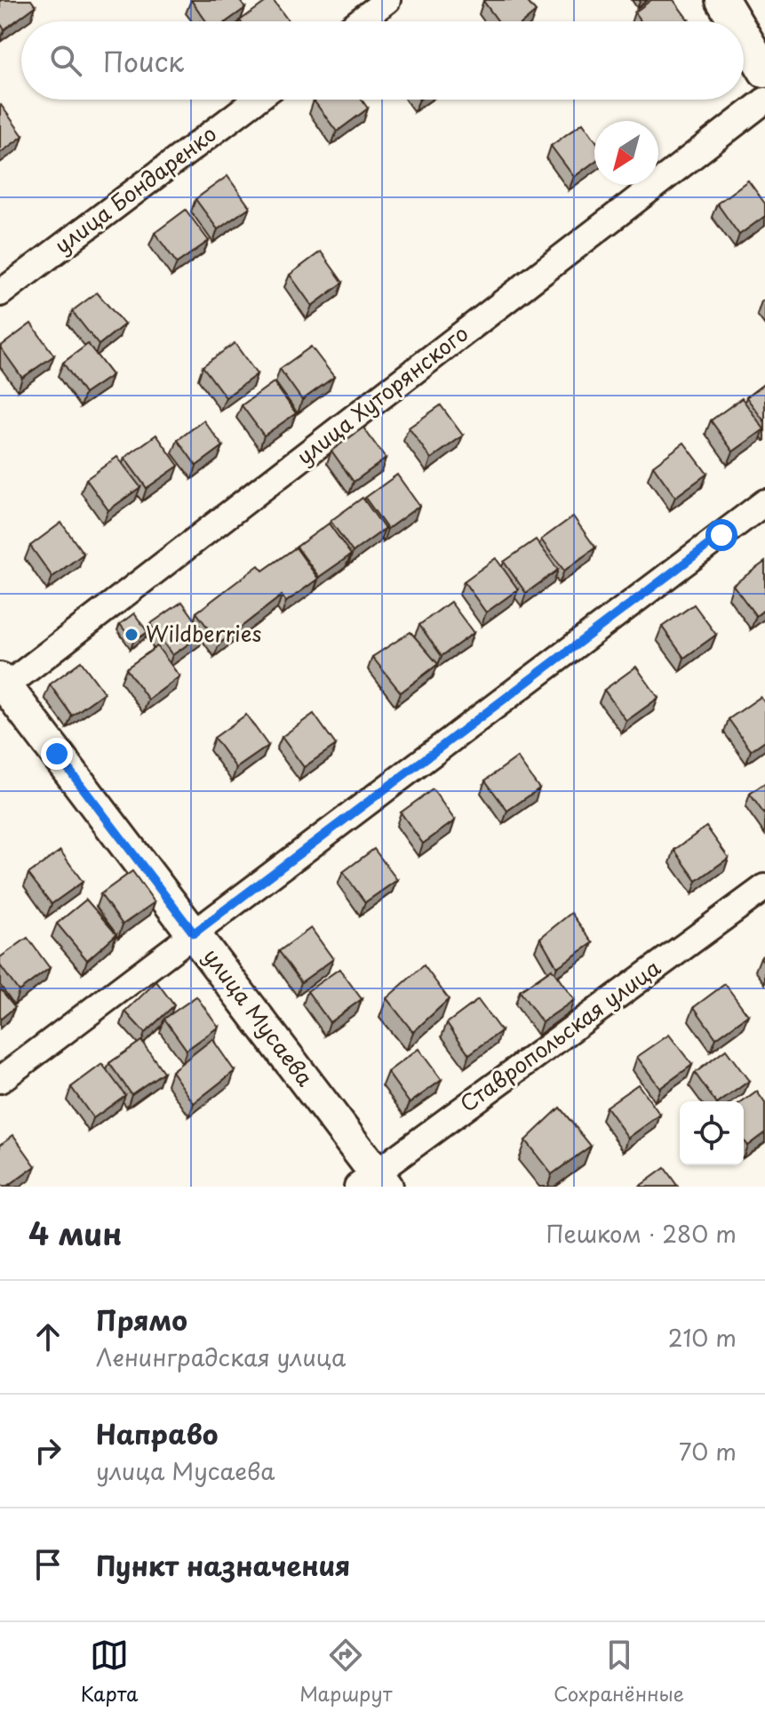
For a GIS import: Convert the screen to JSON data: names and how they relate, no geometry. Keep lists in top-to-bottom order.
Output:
{
  "streets": {
    "street": [
      "улица Бондаренко",
      "улица Хуторянского",
      "улица Мусаева",
      "Ставропольская улица"
    ]
  },
  "crossings": [
    ["улица Хуторянского", "улица Мусаева"],
    ["улица Мусаева", "Ставропольская улица"]
  ],
  "places": ["Wildberries"],
  "north": "bottom left",
  "page": {
    "search": "Поиск",
    "heading": ["4 мин", "Пешком · 280 m"],
    "list": [
      ["Прямо", "Ленинградская улица", "210 m"],
      ["Направо", "улица Мусаева", "70 m"],
      "Пункт назначения"
    ],
    "nav": ["Карта", "Маршрут", "Сохранённые"]
  }
}
